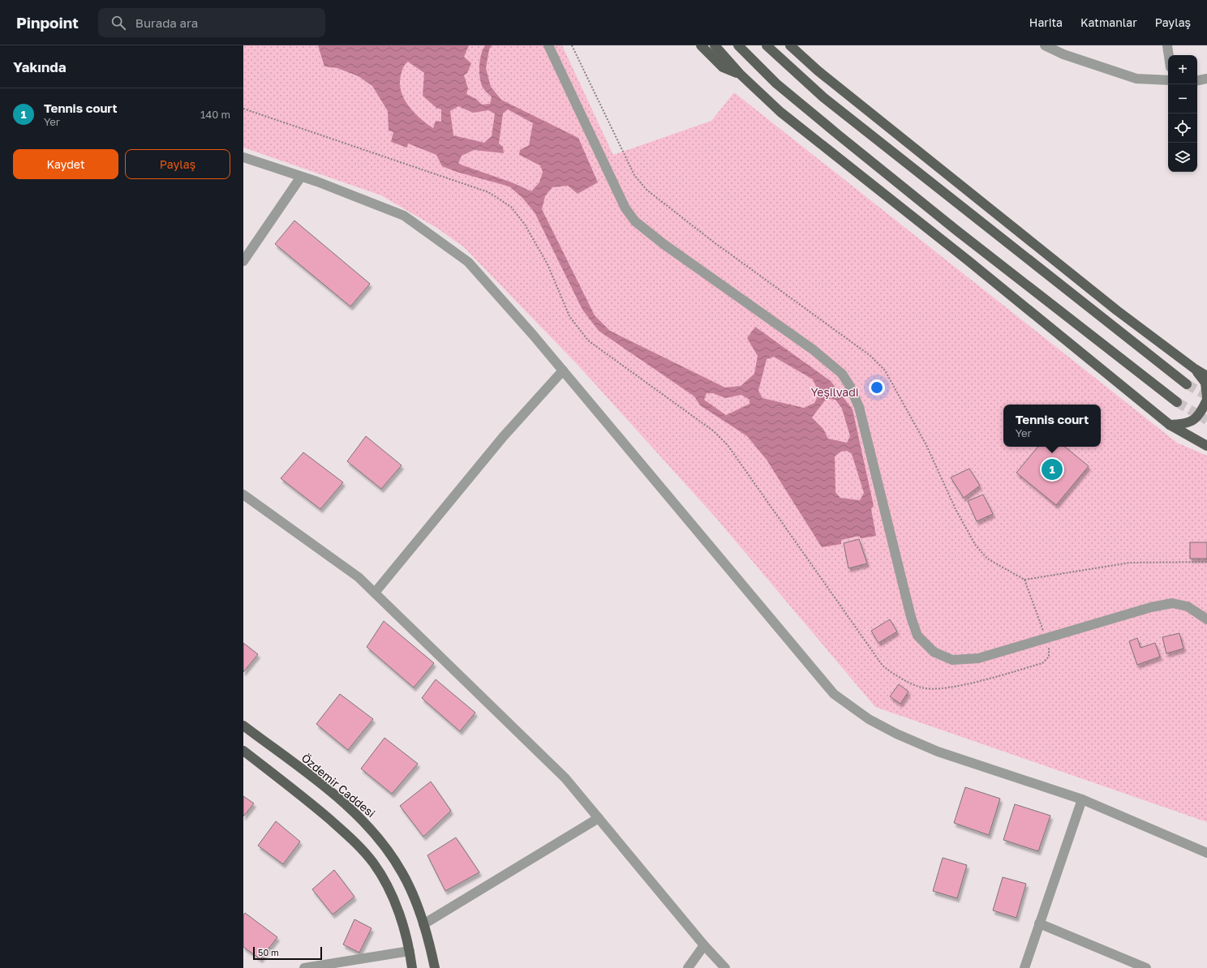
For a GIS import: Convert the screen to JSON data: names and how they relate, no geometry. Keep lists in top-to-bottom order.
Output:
{
  "streets": {
    "main road": ["Özdemir Caddesi"]
  },
  "parks": ["Yeşilvadi"],
  "scale_bar": "50 m",
  "page": {
    "header": "Pinpoint",
    "search": "Burada ara",
    "nav": ["Harita", "Katmanlar", "Paylaş"],
    "heading": "Yakında",
    "map_buttons": ["+", "−"],
    "list": [
      {
        "mark": "1",
        "name": "Tennis court",
        "note": "Yer",
        "value": "140 m"
      }
    ],
    "buttons": ["Kaydet", "Paylaş"],
    "popup": ["Tennis court", "Yer"],
    "pins": "1",
    "scale": "50 m"
  }
}
